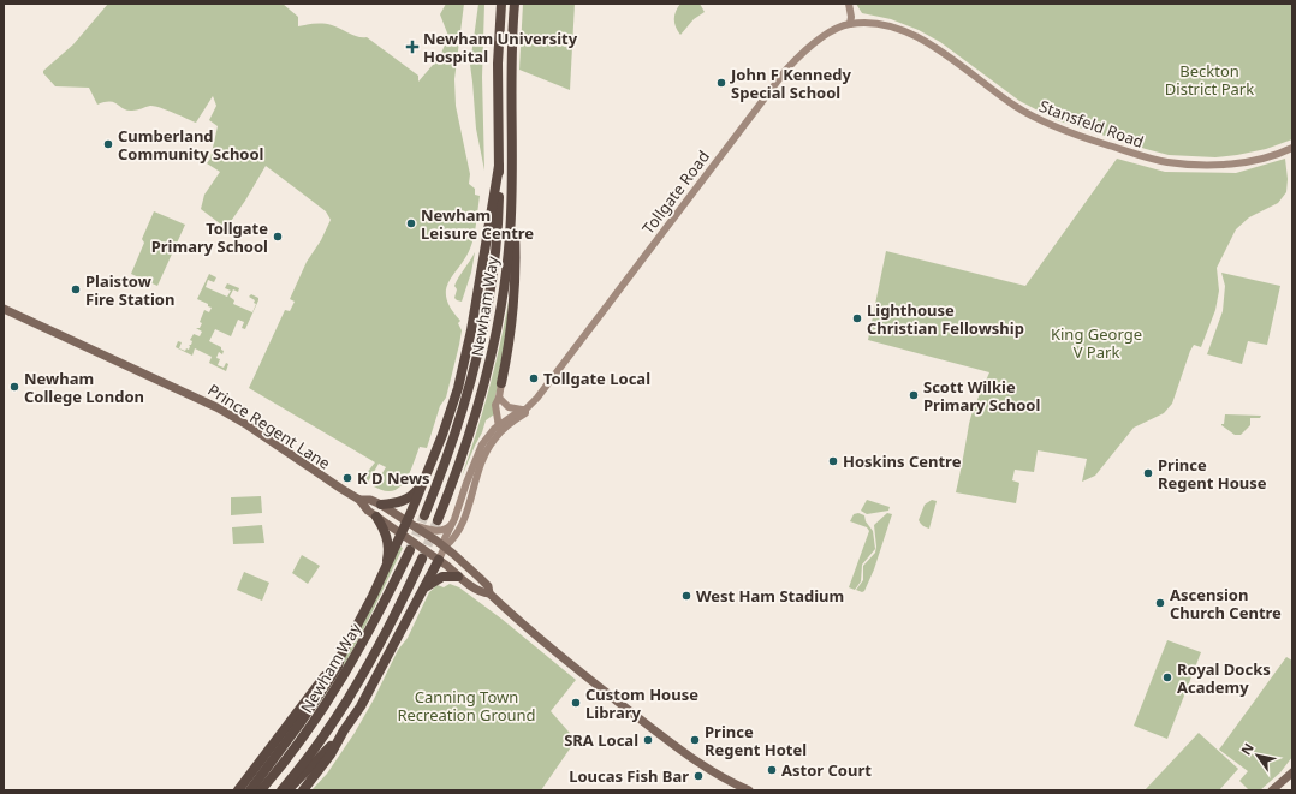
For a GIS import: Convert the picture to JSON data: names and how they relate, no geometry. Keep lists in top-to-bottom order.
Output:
{
  "streets": {
    "highway": ["Newham Way"],
    "main road": ["Prince Regent Lane"],
    "street": ["Stansfeld Road", "Tollgate Road"]
  },
  "crossings": [
    ["Stansfeld Road", "Tollgate Road"],
    ["Tollgate Road", "Prince Regent Lane"],
    ["Newham Way", "Prince Regent Lane"]
  ],
  "parks": ["Beckton District Park", "King George V Park", "Canning Town Recreation Ground"],
  "places": {
    "health": ["Newham University Hospital"],
    "other": [
      "John F Kennedy Special School",
      "Cumberland Community School",
      "Newham Leisure Centre",
      "Tollgate Primary School",
      "Plaistow Fire Station",
      "Lighthouse Christian Fellowship",
      "Tollgate Local",
      "Newham College London",
      "Scott Wilkie Primary School",
      "Hoskins Centre",
      "Prince Regent House",
      "K D News",
      "West Ham Stadium",
      "Ascension Church Centre",
      "Royal Docks Academy",
      "Custom House Library",
      "SRA Local",
      "Prince Regent Hotel",
      "Astor Court",
      "Loucas Fish Bar"
    ]
  },
  "north": "top left"
}
